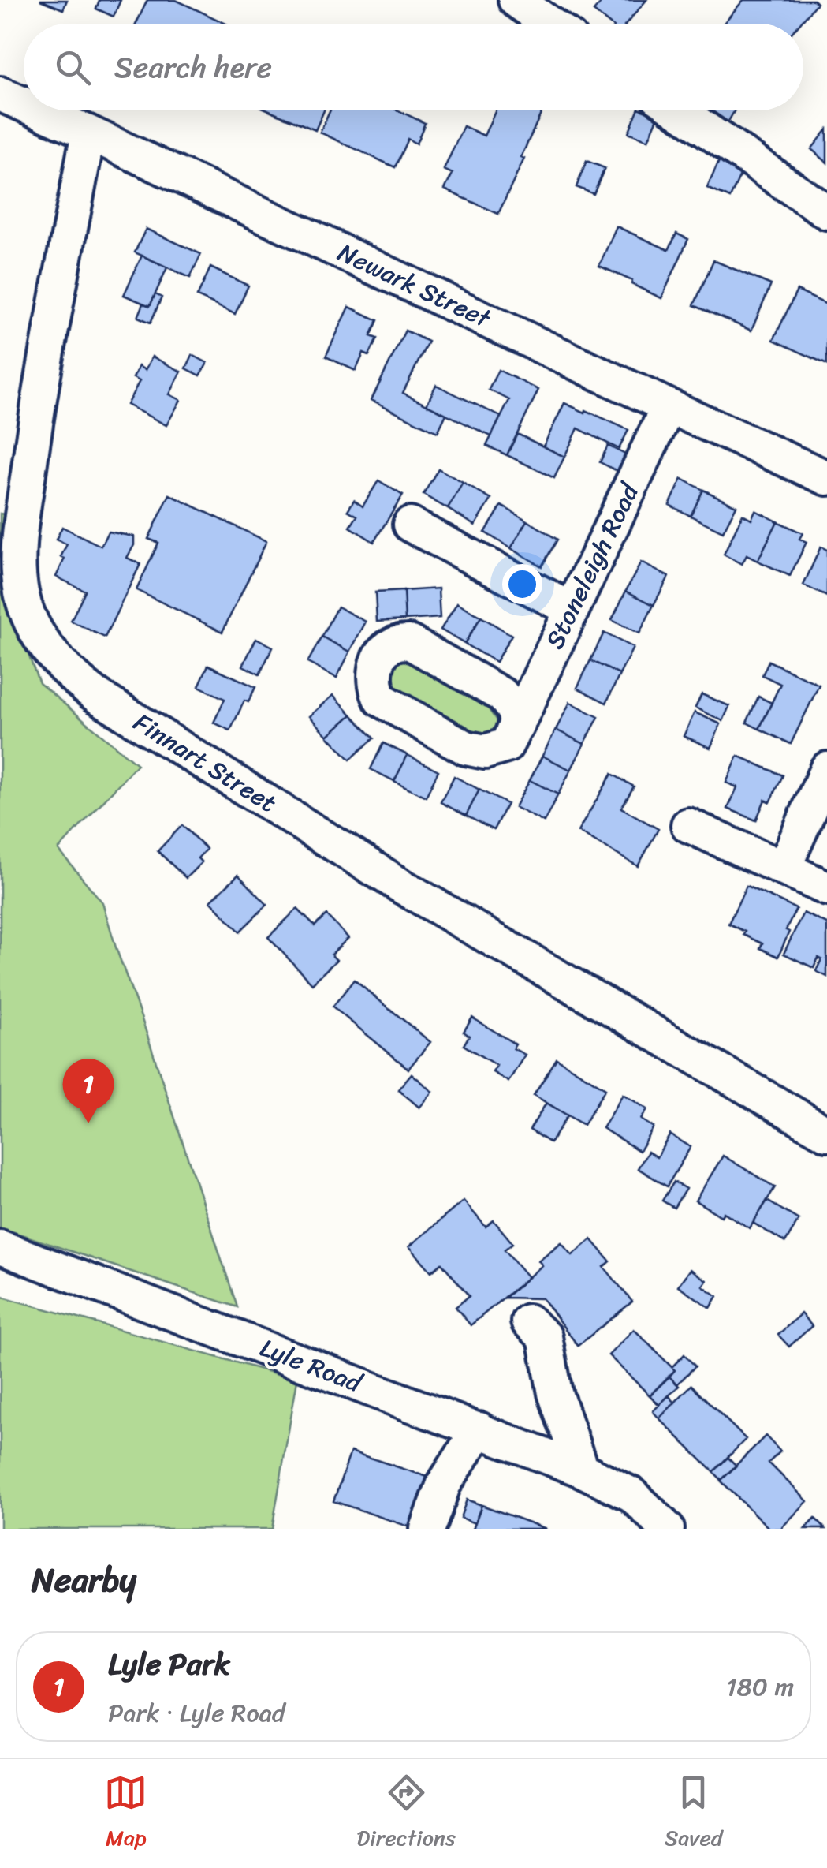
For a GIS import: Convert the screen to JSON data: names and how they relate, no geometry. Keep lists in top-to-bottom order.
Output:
{
  "streets": {
    "street": [
      "Newark Street",
      "Stoneleigh Road",
      "Finnart Street",
      "Lyle Road"
    ]
  },
  "crossings": [
    ["Newark Street", "Stoneleigh Road"],
    ["Newark Street", "Finnart Street"]
  ],
  "page": {
    "search": "Search here",
    "pins": "1",
    "heading": "Nearby",
    "list": [
      {
        "mark": "1",
        "name": "Lyle Park",
        "note": "Park · Lyle Road",
        "value": "180 m"
      }
    ],
    "nav": ["Map", "Directions", "Saved"]
  }
}
